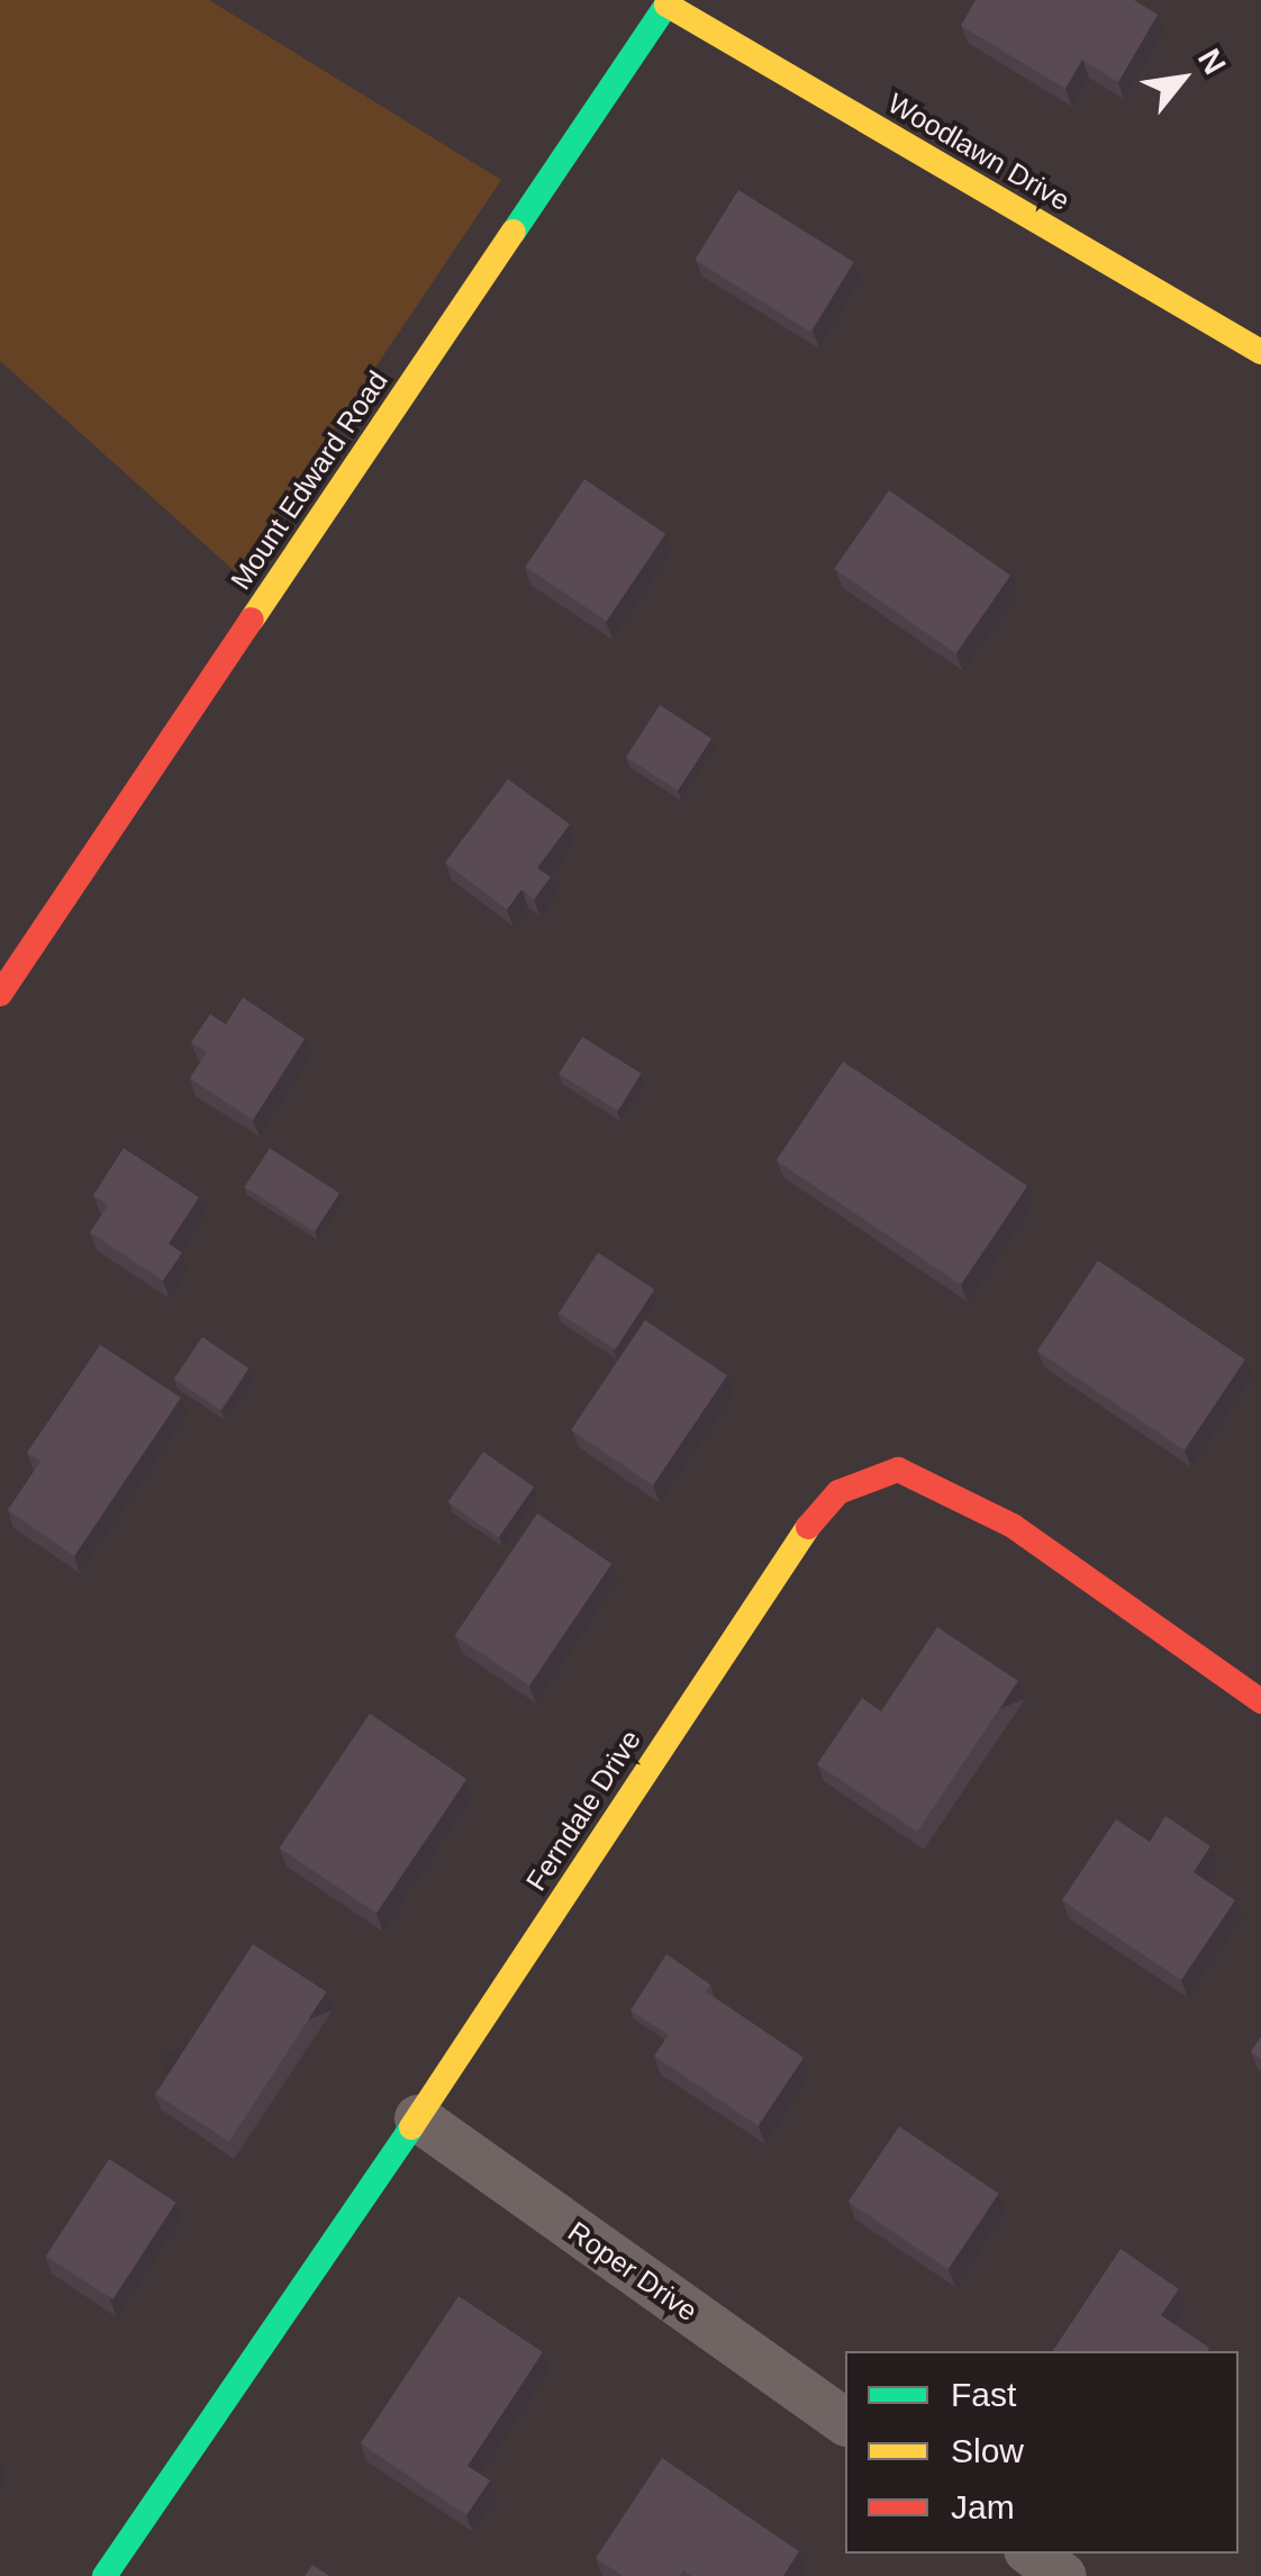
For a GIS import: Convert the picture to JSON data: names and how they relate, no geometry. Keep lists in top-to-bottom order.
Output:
{
  "streets": {
    "street": [
      "Woodlawn Drive",
      "Mount Edward Road",
      "Ferndale Drive",
      "Roper Drive"
    ]
  },
  "crossings": [
    ["Woodlawn Drive", "Mount Edward Road"],
    ["Ferndale Drive", "Roper Drive"]
  ],
  "legend": ["Fast", "Slow", "Jam"],
  "north": "top right"
}
